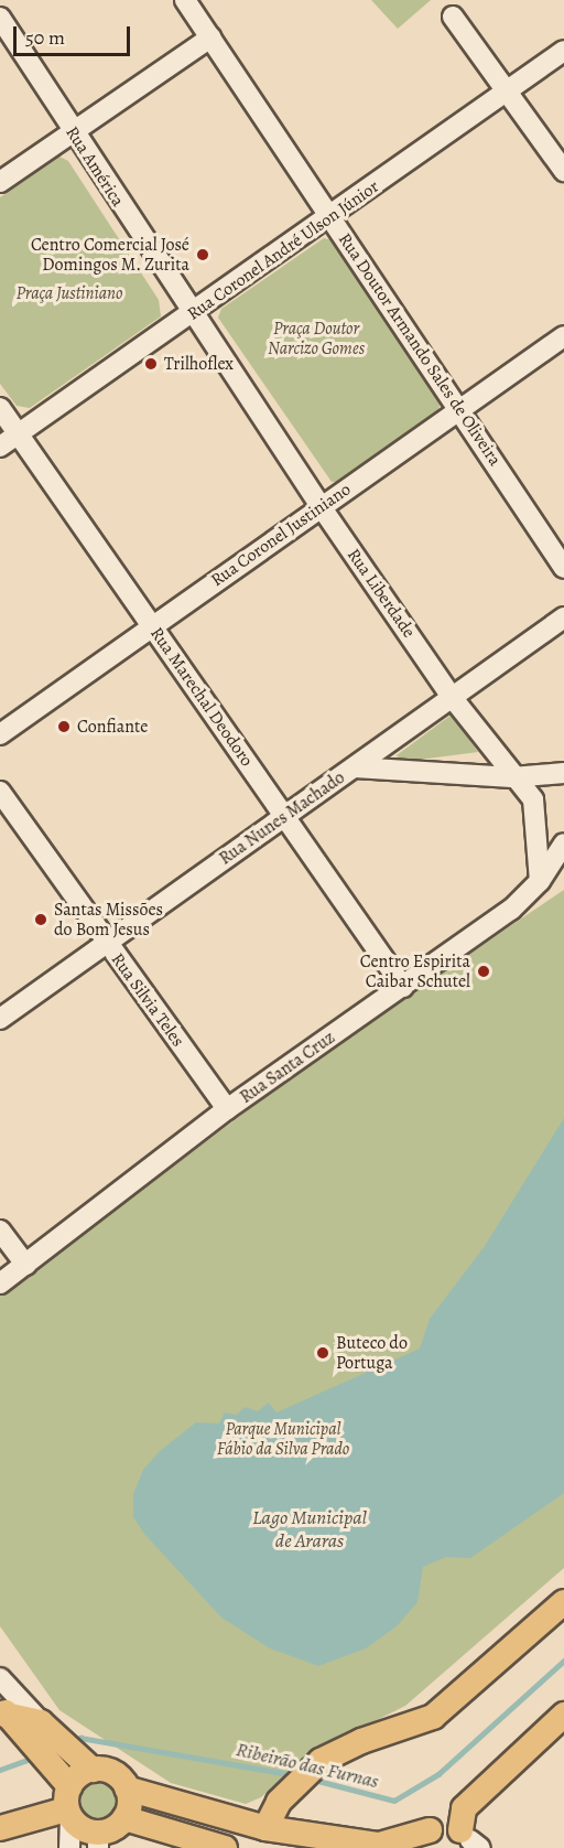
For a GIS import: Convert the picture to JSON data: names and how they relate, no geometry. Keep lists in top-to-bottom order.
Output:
{
  "streets": {
    "street": [
      "Rua América",
      "Rua Coronel André Ulson Júnior",
      "Rua Doutor Armando Sales de Oliveira",
      "Rua Coronel Justiniano",
      "Rua Liberdade",
      "Rua Marechal Deodoro",
      "Rua Nunes Machado",
      "Rua Silvia Teles",
      "Rua Santa Cruz"
    ]
  },
  "crossings": [
    ["Rua América", "Rua Coronel André Ulson Júnior"],
    ["Rua América", "Rua Liberdade"],
    ["Rua Coronel André Ulson Júnior", "Rua Doutor Armando Sales de Oliveira"],
    ["Rua Coronel André Ulson Júnior", "Rua Liberdade"],
    ["Rua Coronel André Ulson Júnior", "Rua Marechal Deodoro"],
    ["Rua Doutor Armando Sales de Oliveira", "Rua Coronel Justiniano"],
    ["Rua Coronel Justiniano", "Rua Liberdade"],
    ["Rua Coronel Justiniano", "Rua Marechal Deodoro"],
    ["Rua Liberdade", "Rua Nunes Machado"],
    ["Rua Liberdade", "Rua Santa Cruz"],
    ["Rua Marechal Deodoro", "Rua Nunes Machado"],
    ["Rua Marechal Deodoro", "Rua Santa Cruz"],
    ["Rua Nunes Machado", "Rua Silvia Teles"],
    ["Rua Silvia Teles", "Rua Santa Cruz"]
  ],
  "water": ["Lago Municipal de Araras", "Ribeirão das Furnas"],
  "parks": ["Praça Justiniano", "Praça Doutor Narcizo Gomes", "Parque Municipal Fábio da Silva Prado"],
  "places": [
    "Centro Comercial José Domingos M. Zurita",
    "Trilhoflex",
    "Confiante",
    "Santas Missões do Bom Jesus",
    "Centro Espirita Caibar Schutel",
    "Buteco do Portuga"
  ],
  "scale_bar": "50 m"
}
